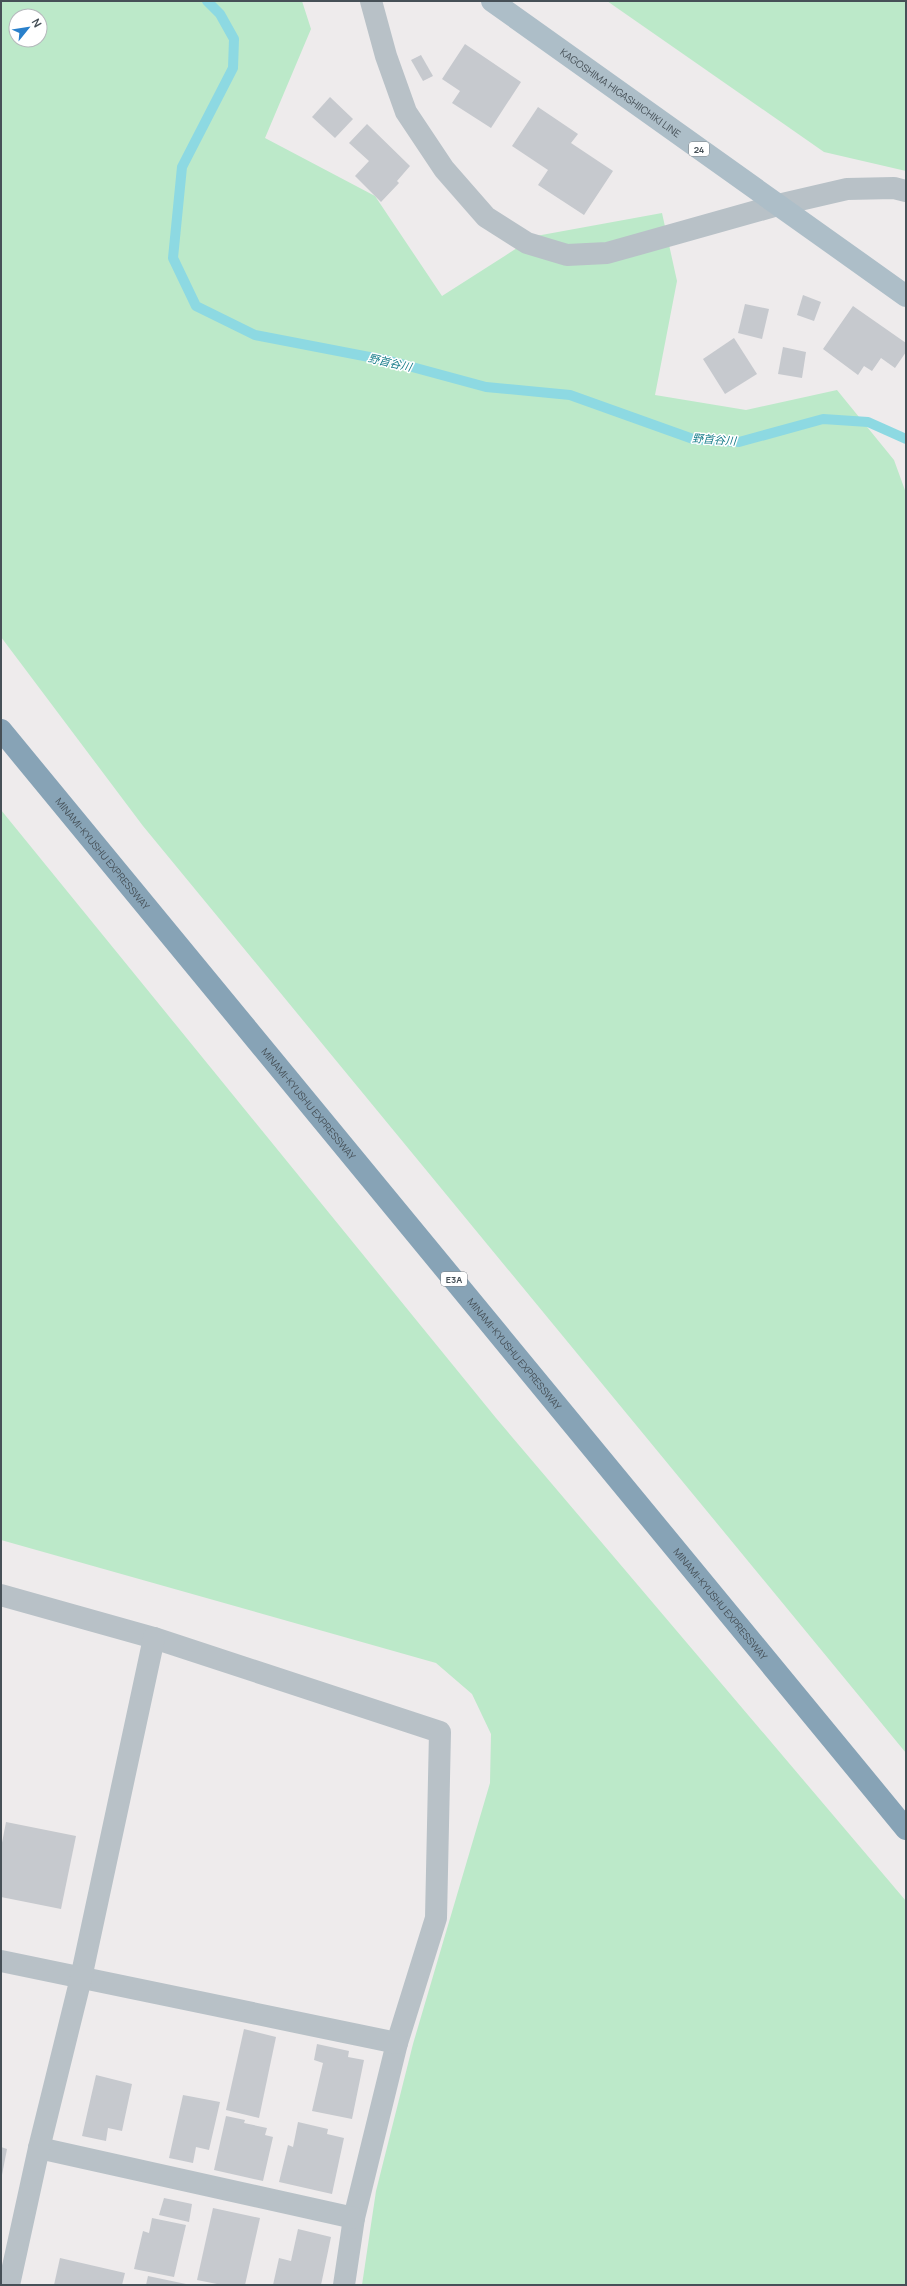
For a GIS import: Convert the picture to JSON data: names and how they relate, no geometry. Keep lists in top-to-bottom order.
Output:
{
  "streets": {
    "highway": ["MINAMI-KYUSHU EXPRESSWAY", "E3A"],
    "main road": ["KAGOSHIMA HIGASHIICHIKI LINE", "24"]
  },
  "water": ["野首谷川"],
  "north": "top right"
}
